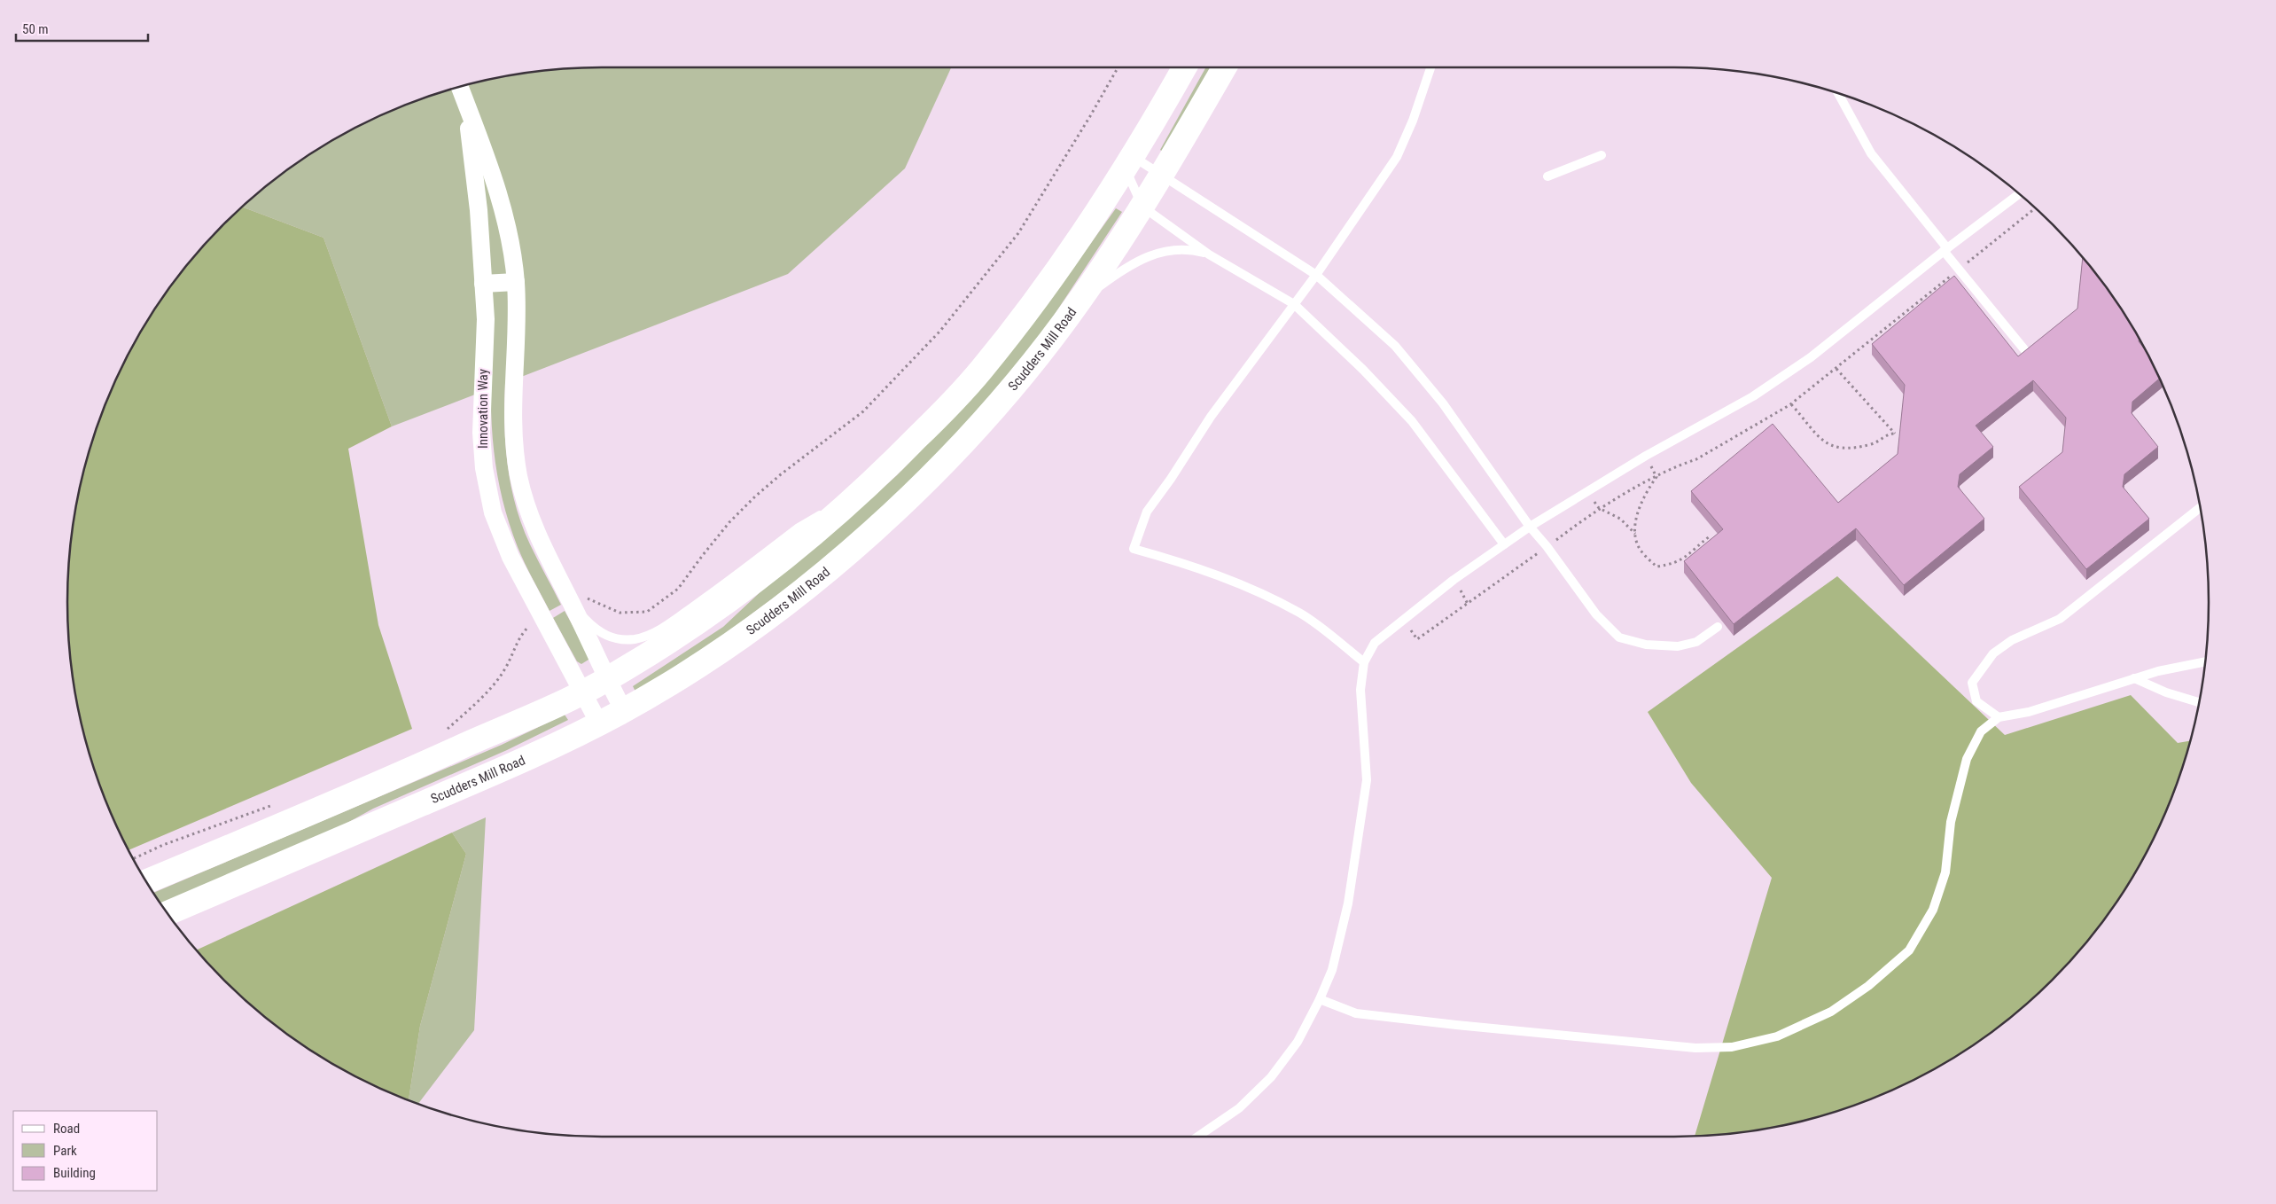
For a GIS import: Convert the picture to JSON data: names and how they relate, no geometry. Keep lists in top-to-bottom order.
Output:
{
  "streets": {
    "main road": ["Scudders Mill Road"],
    "street": ["Innovation Way"]
  },
  "crossings": [
    ["Scudders Mill Road", "Innovation Way"]
  ],
  "legend": ["Road", "Park", "Building"],
  "scale_bar": "50 m"
}
